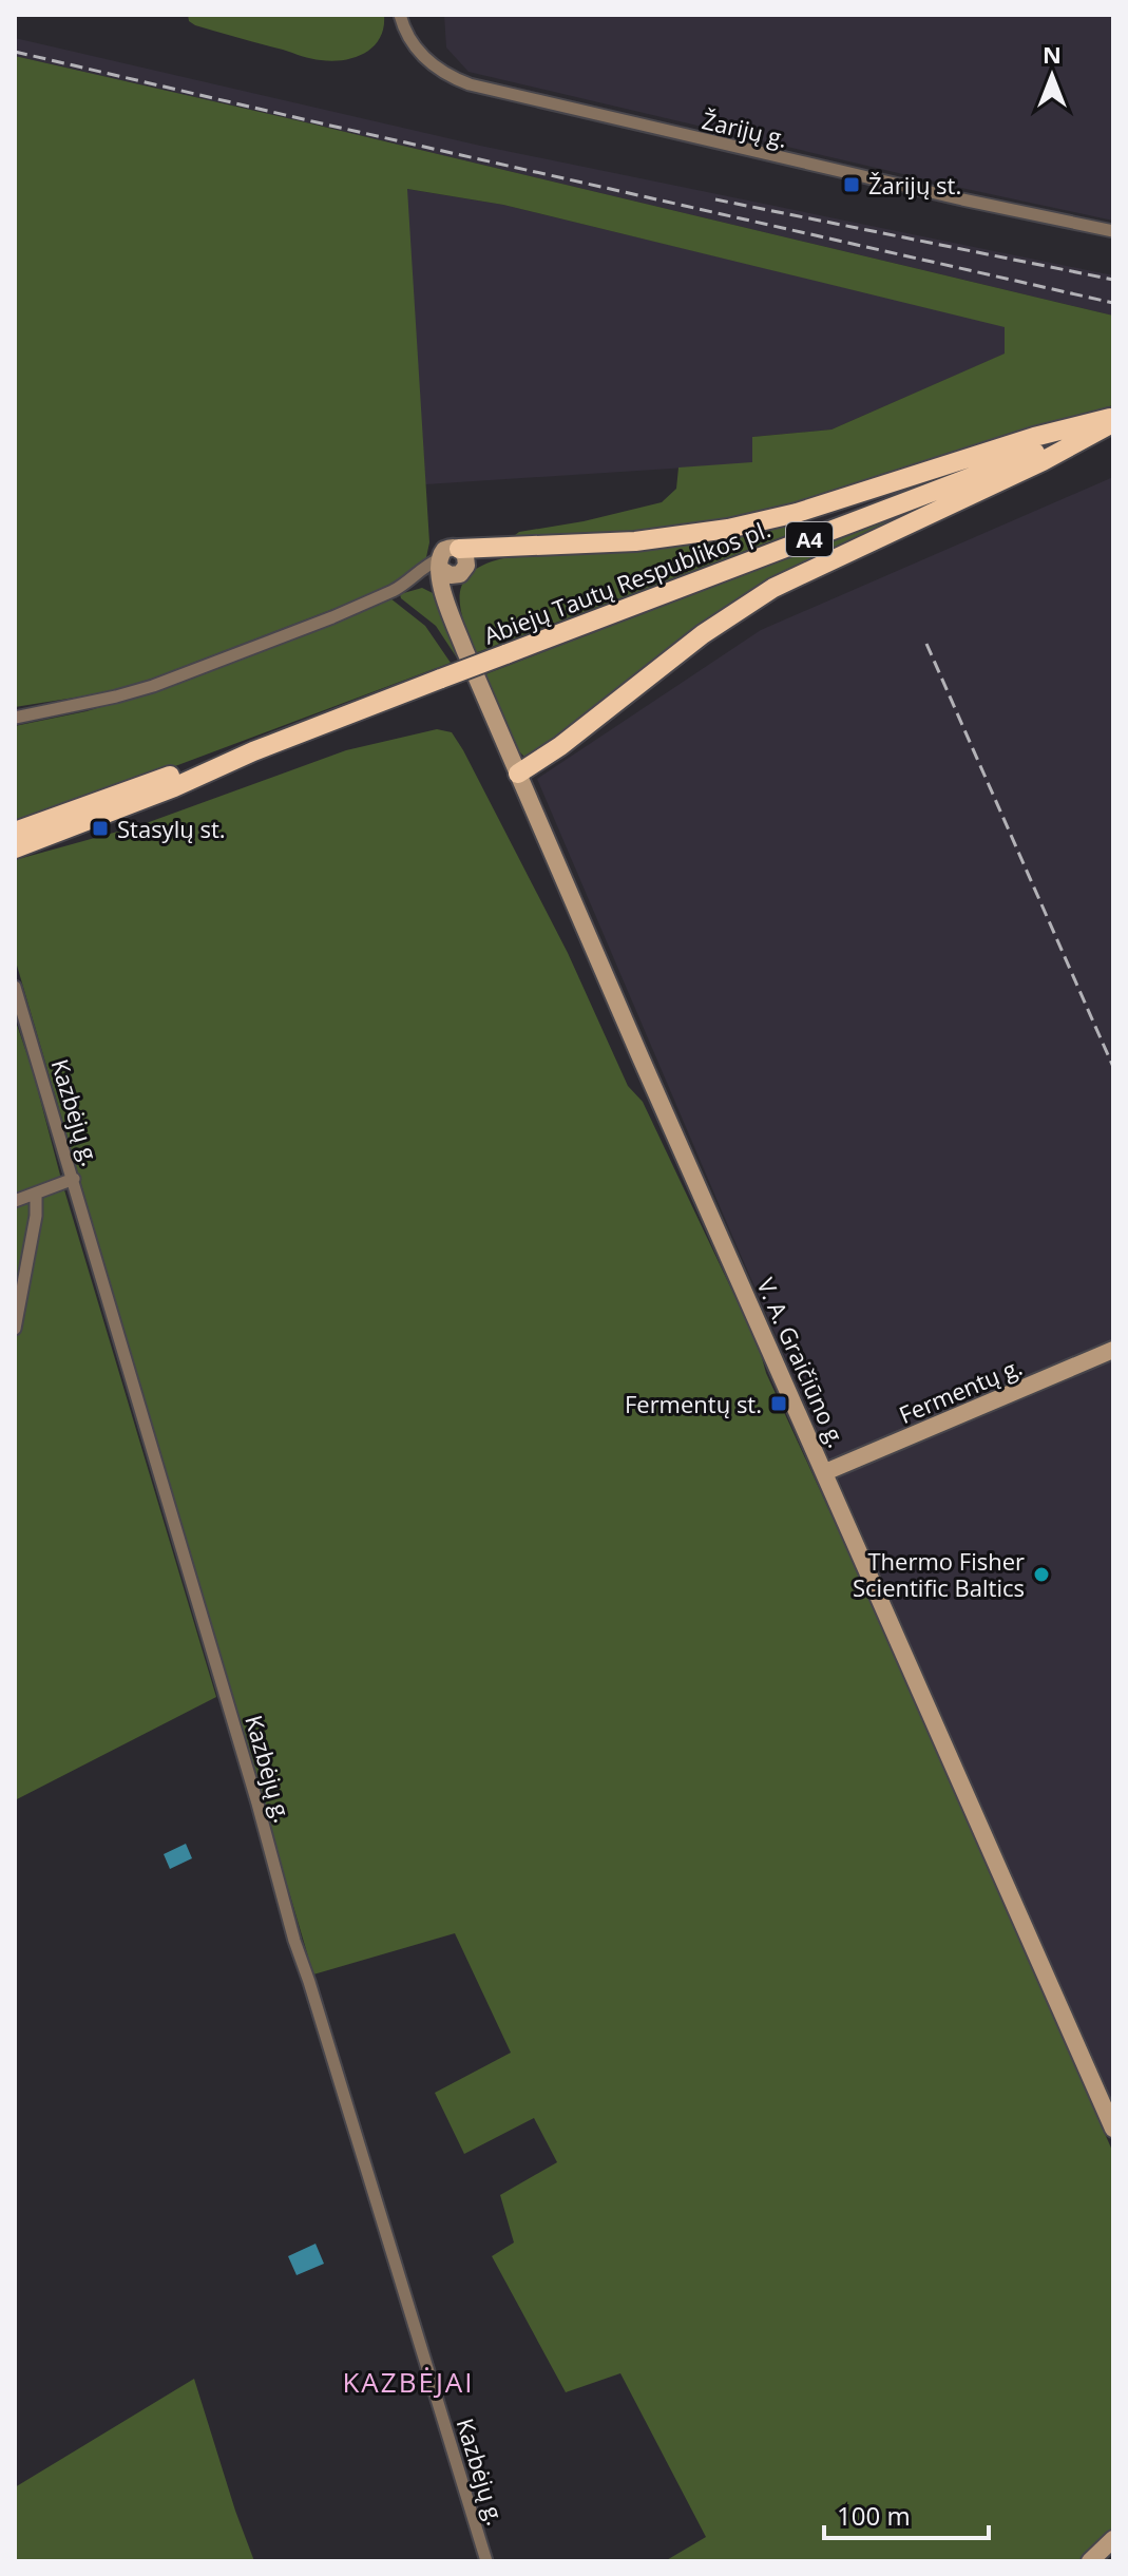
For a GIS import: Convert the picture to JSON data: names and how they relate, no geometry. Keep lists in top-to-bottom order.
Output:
{
  "streets": {
    "highway": ["A4", "Abiejų Tautų Respublikos pl."],
    "main road": ["V. A. Graičiūno g.", "Fermentų g."],
    "street": ["Žarijų g.", "Kazbėjų g."]
  },
  "crossings": [
    ["V. A. Graičiūno g.", "Fermentų g."]
  ],
  "districts": ["KAZBĖJAI"],
  "places": {
    "transit": ["Žarijų st.", "Stasylų st.", "Fermentų st."],
    "other": ["Thermo Fisher Scientific Baltics"]
  },
  "scale_bar": "100 m",
  "north": "top"
}
